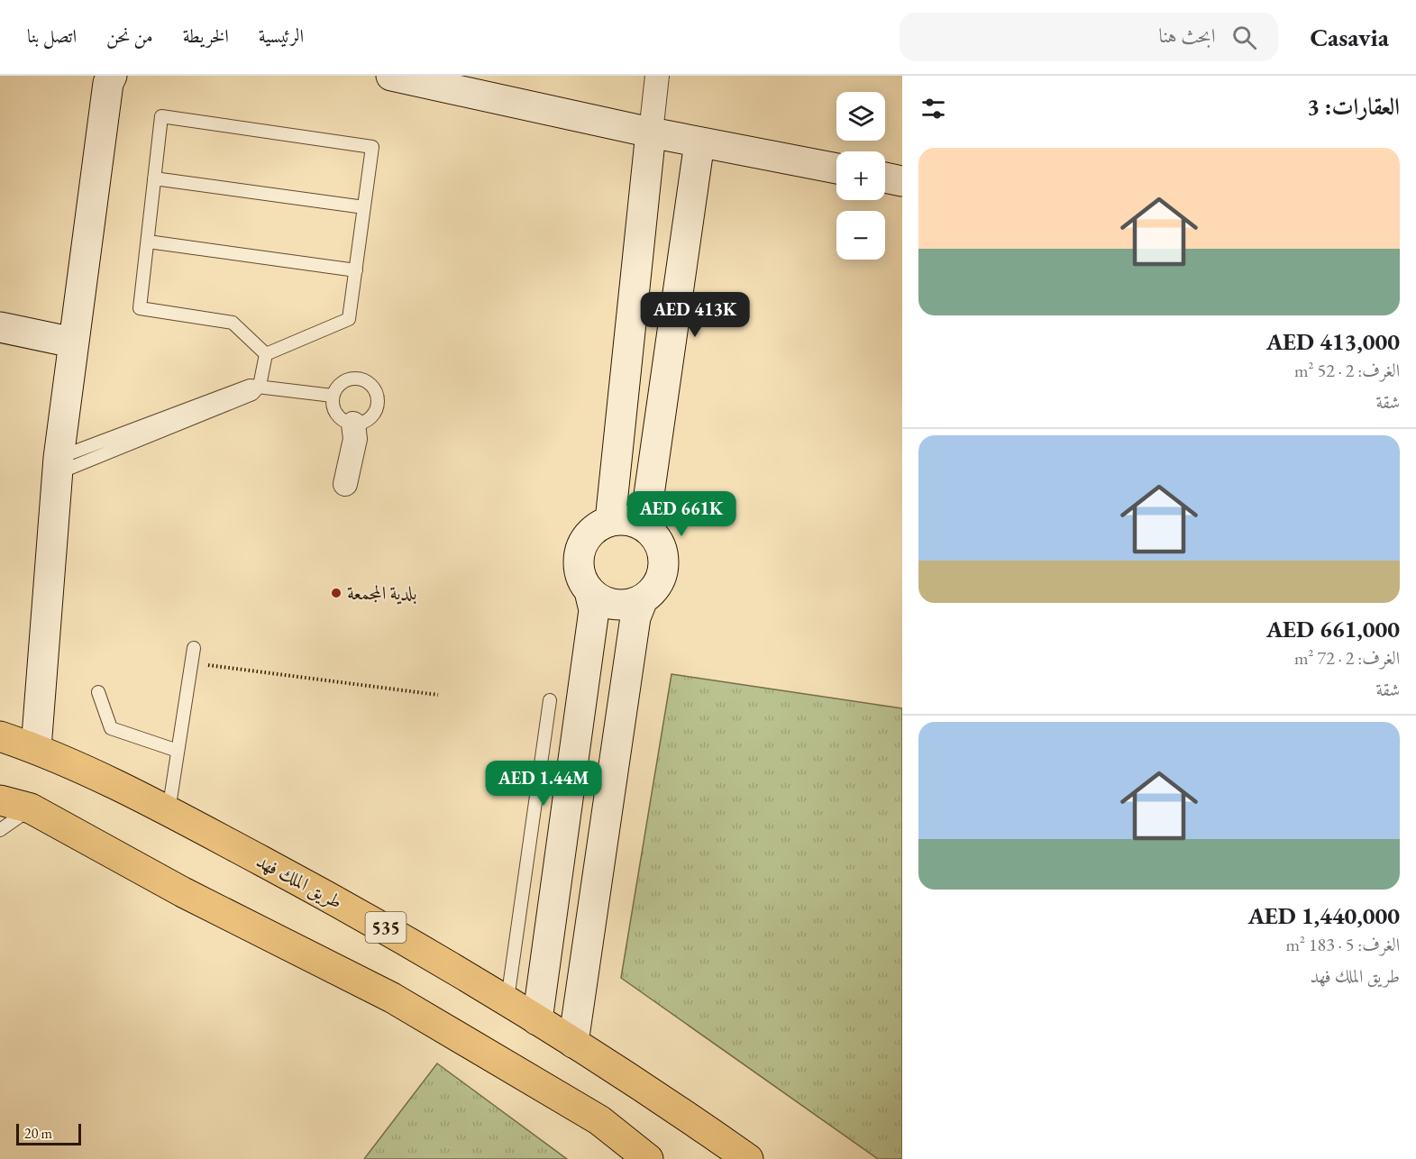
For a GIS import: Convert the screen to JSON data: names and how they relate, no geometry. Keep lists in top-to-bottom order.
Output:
{
  "streets": {
    "main road": ["طريق الملك فهد", "535"]
  },
  "places": ["بلدية المجمعة"],
  "scale_bar": "20 m",
  "page": {
    "header": "Casavia",
    "search": "ابحث هنا",
    "nav": [
      "الرئيسية",
      "الخريطة",
      "من نحن",
      "اتصل بنا"
    ],
    "heading": "العقارات: 3",
    "map_buttons": ["+", "−"],
    "list": [
      {
        "name": "AED 413,000",
        "note": "الغرف: 2 · 52 m² · شقة"
      },
      {
        "name": "AED 661,000",
        "note": "الغرف: 2 · 72 m² · شقة"
      },
      {
        "name": "AED 1,440,000",
        "note": "الغرف: 5 · 183 m² · طريق الملك فهد"
      }
    ],
    "price": ["AED 413K", "AED 661K", "AED 1.44M"],
    "scale": "20 m"
  }
}
